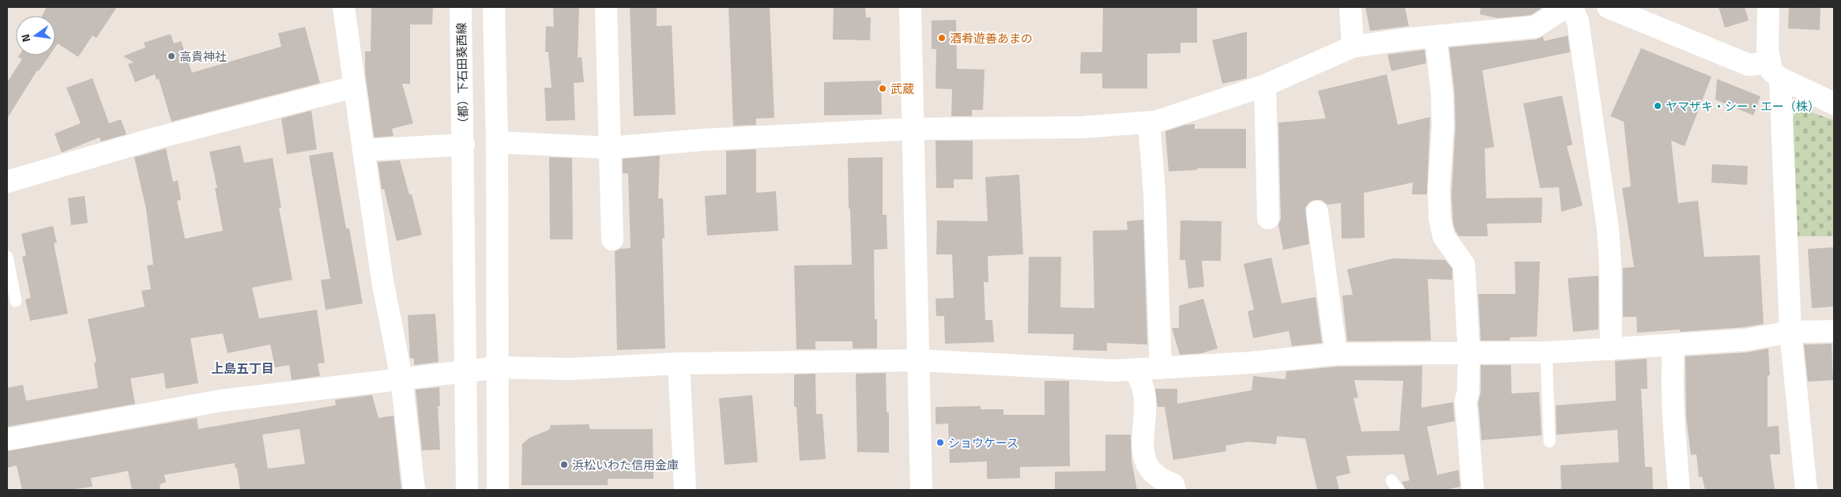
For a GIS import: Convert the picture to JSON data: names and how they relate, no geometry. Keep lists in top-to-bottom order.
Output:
{
  "streets": {
    "street": ["（都）下石田葵西線"]
  },
  "districts": ["上島五丁目"],
  "places": [
    "酒肴遊善あまの",
    "高貴神社",
    "武蔵",
    "ヤマザキ・シー・エー（株）",
    "ショウケース",
    "浜松いわた信用金庫"
  ],
  "north": "left"
}
